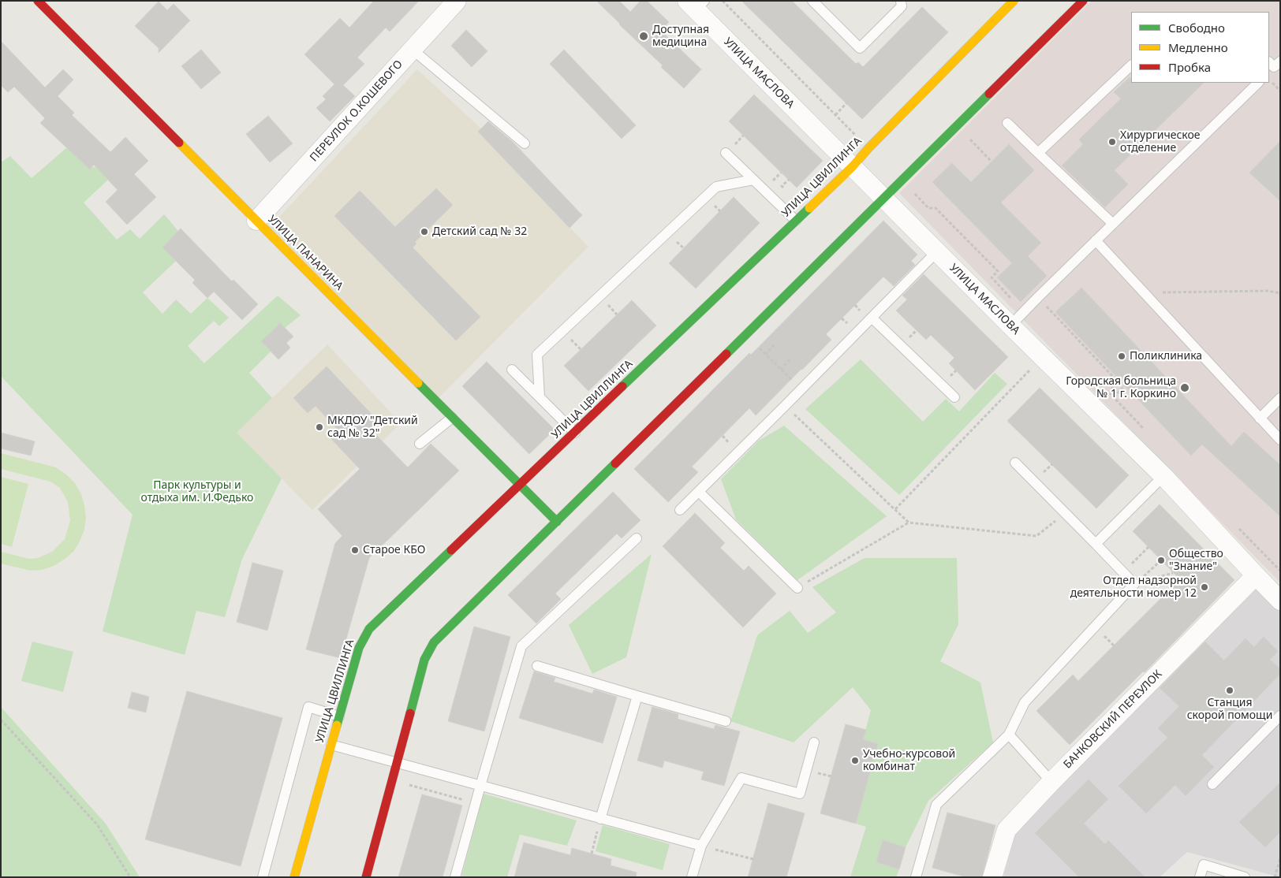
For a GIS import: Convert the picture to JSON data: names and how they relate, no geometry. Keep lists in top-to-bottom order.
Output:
{
  "streets": {
    "street": [
      "УЛИЦА МАСЛОВА",
      "ПЕРЕУЛОК О.КОШЕВОГО",
      "УЛИЦА ЦВИЛЛИНГА",
      "УЛИЦА ПАНАРИНА",
      "БАНКОВСКИЙ ПЕРЕУЛОК"
    ]
  },
  "crossings": [
    ["УЛИЦА МАСЛОВА", "УЛИЦА ЦВИЛЛИНГА"],
    ["УЛИЦА МАСЛОВА", "БАНКОВСКИЙ ПЕРЕУЛОК"],
    ["ПЕРЕУЛОК О.КОШЕВОГО", "УЛИЦА ПАНАРИНА"],
    ["УЛИЦА ЦВИЛЛИНГА", "УЛИЦА ПАНАРИНА"]
  ],
  "parks": ["Парк культуры и отдыха им. И.Федько"],
  "places": [
    "Доступная медицина",
    "Хирургическое отделение",
    "Детский сад № 32",
    "Поликлиника",
    "Городская больница № 1 г. Коркино",
    "МКДОУ \"Детский сад № 32\"",
    "Старое КБО",
    "Общество \"Знание\"",
    "Отдел надзорной деятельности номер 12",
    "Станция скорой помощи",
    "Учебно-курсовой комбинат"
  ],
  "legend": ["Свободно", "Медленно", "Пробка"]
}
